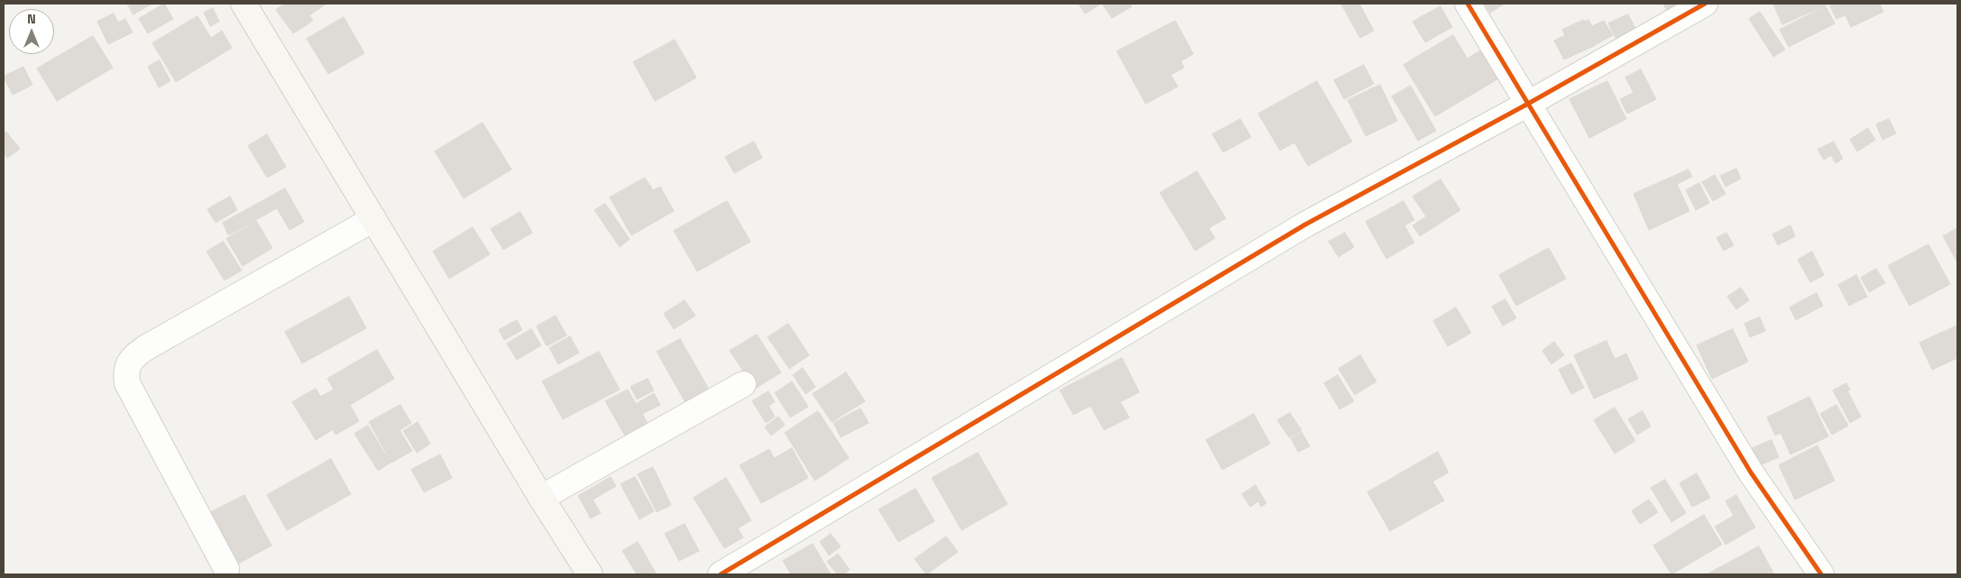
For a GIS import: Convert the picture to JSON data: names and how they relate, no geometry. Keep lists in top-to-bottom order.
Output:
{
  "north": "top"
}
